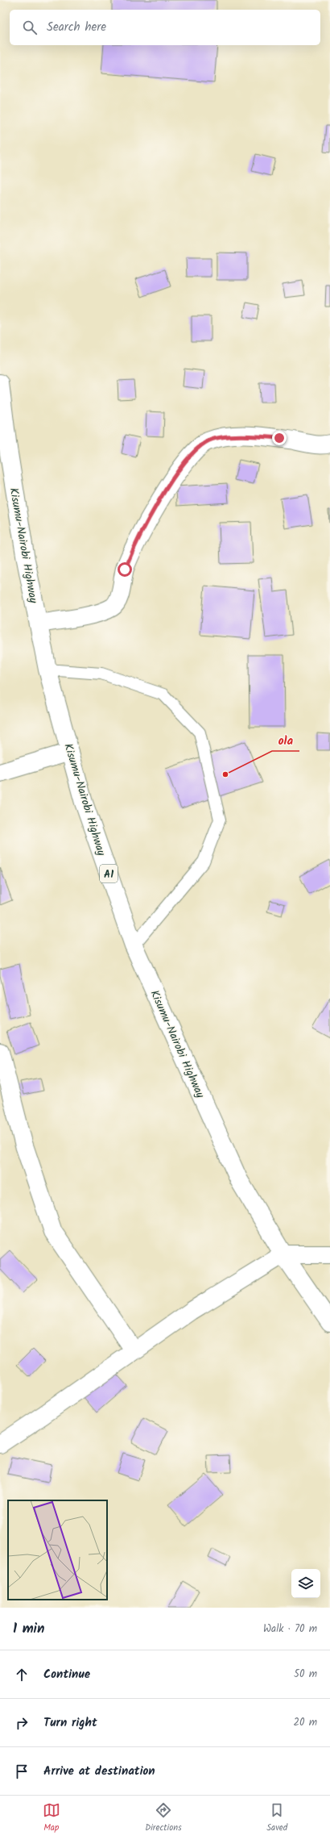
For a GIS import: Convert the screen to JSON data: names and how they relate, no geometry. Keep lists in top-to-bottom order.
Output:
{
  "streets": {
    "main road": ["Kisumu-Nairobi Highway", "A1"]
  },
  "places": ["ola"],
  "page": {
    "search": "Search here",
    "heading": ["1 min", "Walk · 70 m"],
    "list": [
      ["Continue", "50 m"],
      ["Turn right", "20 m"],
      "Arrive at destination"
    ],
    "nav": ["Map", "Directions", "Saved"]
  }
}
